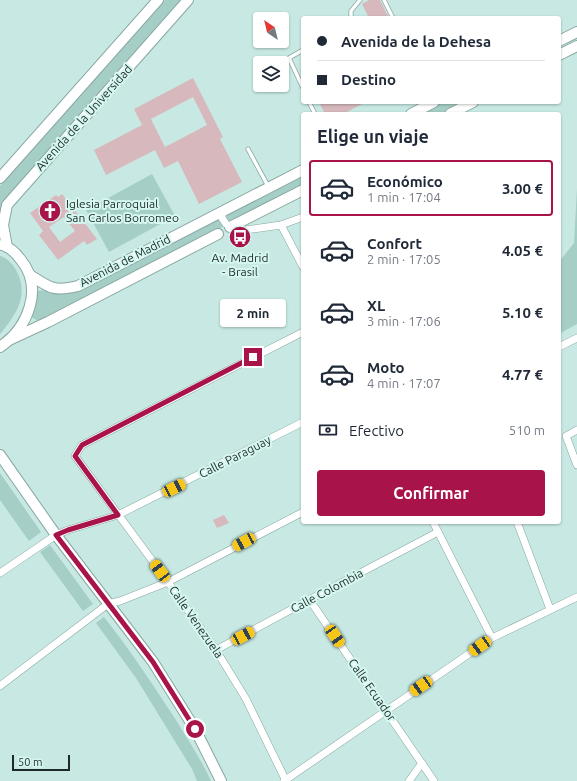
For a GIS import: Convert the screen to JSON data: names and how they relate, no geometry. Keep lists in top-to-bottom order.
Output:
{
  "streets": {
    "street": [
      "Avenida de la Universidad",
      "Avenida de Madrid",
      "Calle Paraguay",
      "Calle Colombia",
      "Calle Venezuela",
      "Calle Ecuador"
    ]
  },
  "crossings": [
    ["Calle Paraguay", "Calle Venezuela"],
    ["Calle Colombia", "Calle Venezuela"],
    ["Calle Colombia", "Calle Ecuador"]
  ],
  "places": {
    "church": ["Iglesia Parroquial San Carlos Borromeo"],
    "bus stop": ["Av. Madrid - Brasil"]
  },
  "scale_bar": "50 m",
  "north": "top left",
  "page": {
    "banner": ["Avenida de la Dehesa", "Destino"],
    "heading": "Elige un viaje",
    "list": [
      {
        "name": "Económico",
        "note": "1 min · 17:04",
        "value": "3.00 €"
      },
      {
        "name": "Confort",
        "note": "2 min · 17:05",
        "value": "4.05 €"
      },
      {
        "name": "XL",
        "note": "3 min · 17:06",
        "value": "5.10 €"
      },
      {
        "name": "Moto",
        "note": "4 min · 17:07",
        "value": "4.77 €"
      }
    ],
    "bubble": "2 min",
    "pay": ["Efectivo", "510 m"],
    "buttons": "Confirmar",
    "scale": "50 m"
  }
}
